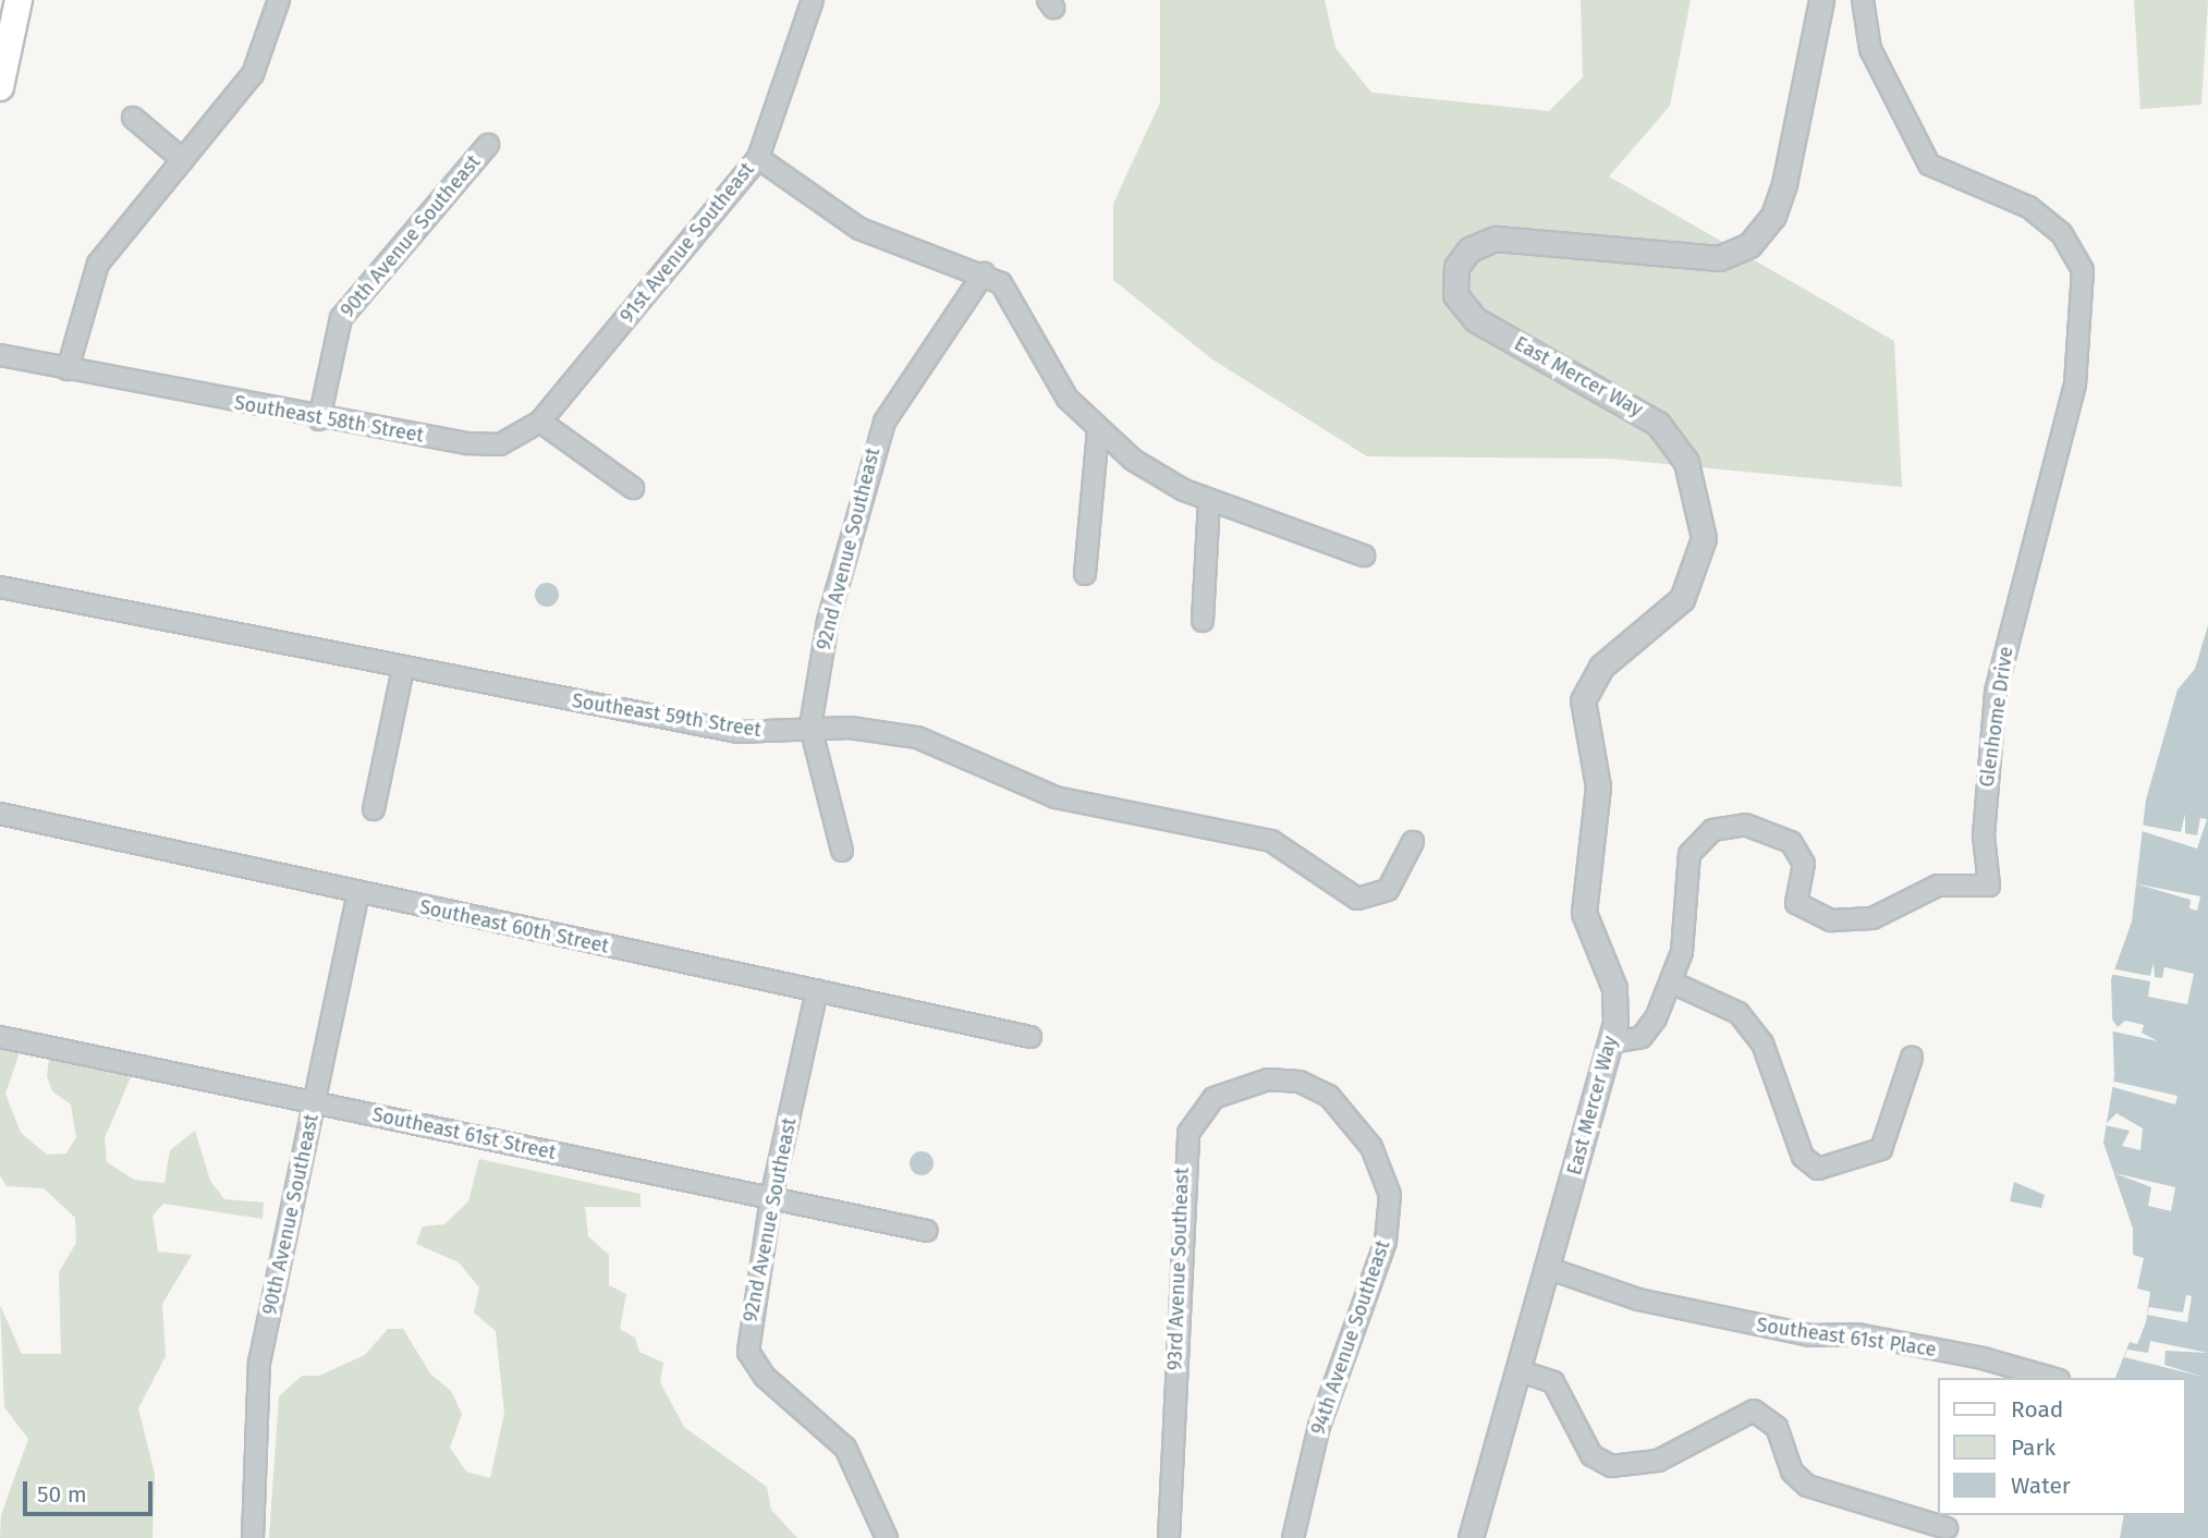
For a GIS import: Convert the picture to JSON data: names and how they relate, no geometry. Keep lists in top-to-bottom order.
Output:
{
  "streets": {
    "street": [
      "90th Avenue Southeast",
      "91st Avenue Southeast",
      "East Mercer Way",
      "Southeast 58th Street",
      "92nd Avenue Southeast",
      "Southeast 59th Street",
      "Glenhome Drive",
      "Southeast 60th Street",
      "Southeast 61st Street",
      "93rd Avenue Southeast",
      "94th Avenue Southeast",
      "Southeast 61st Place"
    ]
  },
  "crossings": [
    ["90th Avenue Southeast", "Southeast 58th Street"],
    ["90th Avenue Southeast", "Southeast 60th Street"],
    ["90th Avenue Southeast", "Southeast 61st Street"],
    ["91st Avenue Southeast", "Southeast 58th Street"],
    ["East Mercer Way", "Glenhome Drive"],
    ["East Mercer Way", "Southeast 61st Place"],
    ["92nd Avenue Southeast", "Southeast 59th Street"],
    ["92nd Avenue Southeast", "Southeast 60th Street"],
    ["92nd Avenue Southeast", "Southeast 61st Street"],
    ["93rd Avenue Southeast", "94th Avenue Southeast"]
  ],
  "legend": ["Road", "Park", "Water"],
  "scale_bar": "50 m"
}
